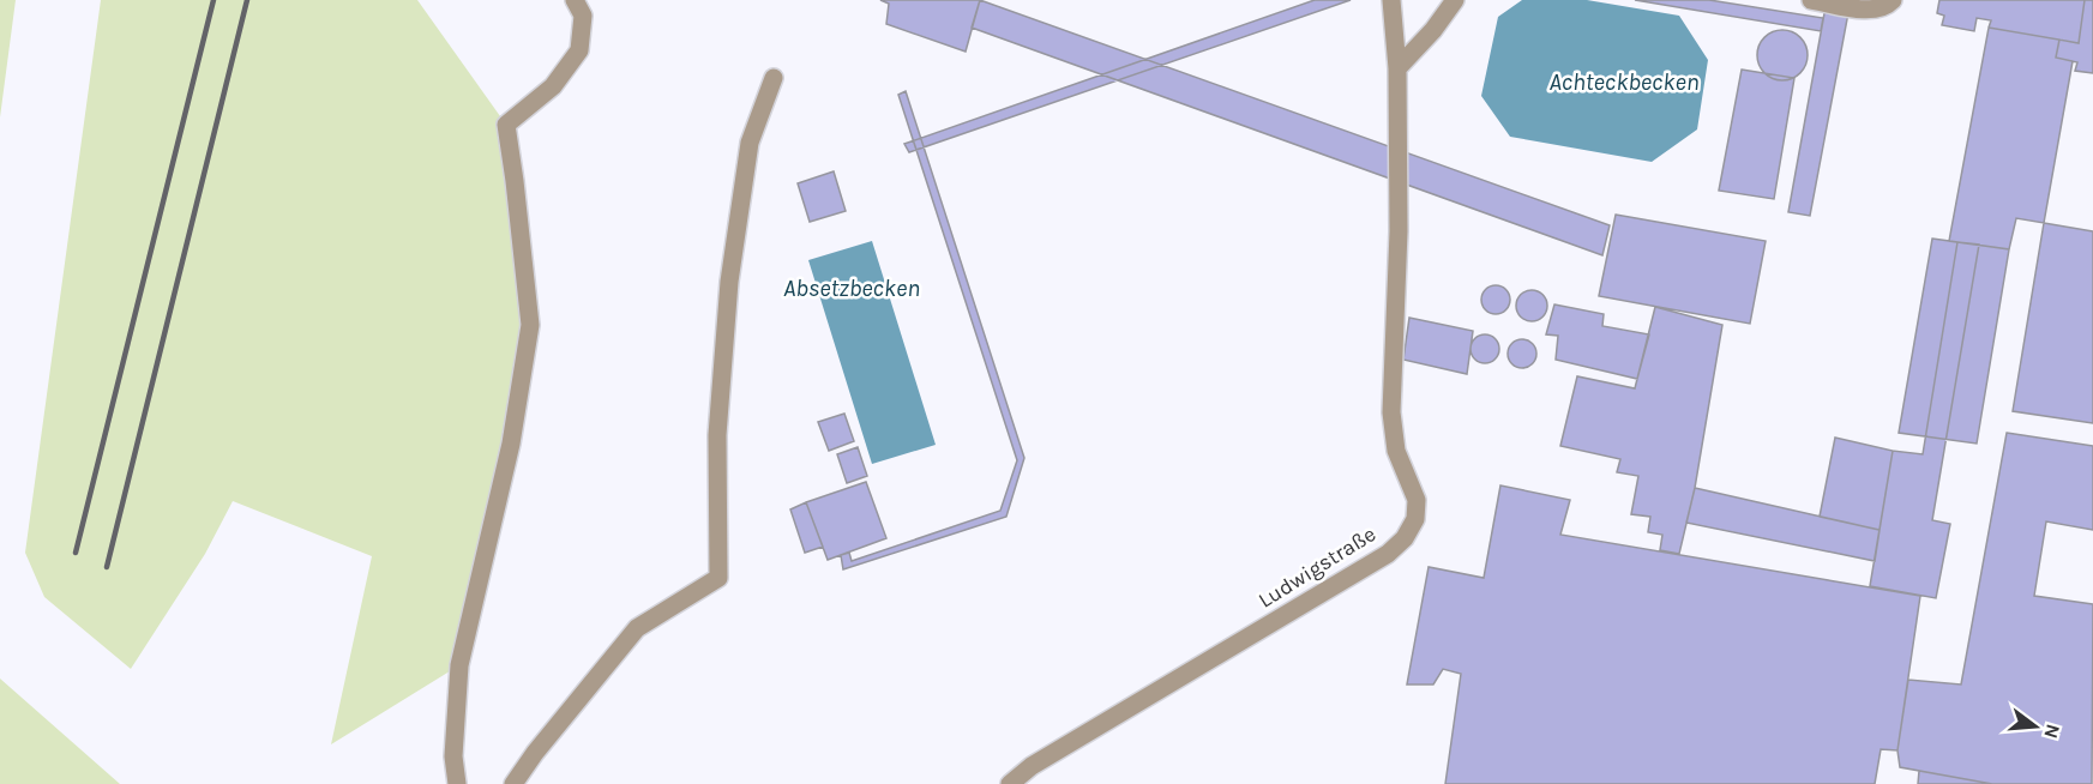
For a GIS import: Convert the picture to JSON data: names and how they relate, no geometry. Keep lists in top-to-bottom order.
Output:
{
  "streets": {
    "lane": ["Ludwigstraße"]
  },
  "water": ["Achteckbecken", "Absetzbecken"],
  "north": "right"
}
